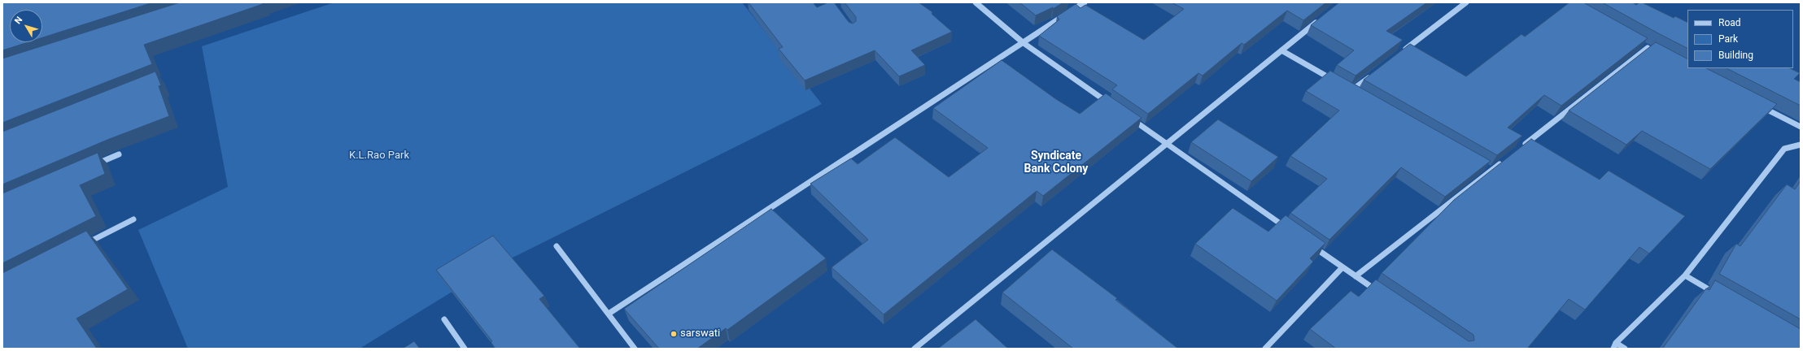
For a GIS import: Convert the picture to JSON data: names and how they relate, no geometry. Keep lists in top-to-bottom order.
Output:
{
  "districts": ["Syndicate Bank Colony"],
  "parks": ["K.L.Rao Park"],
  "places": ["sarswati"],
  "legend": ["Road", "Park", "Building"],
  "north": "top left"
}
